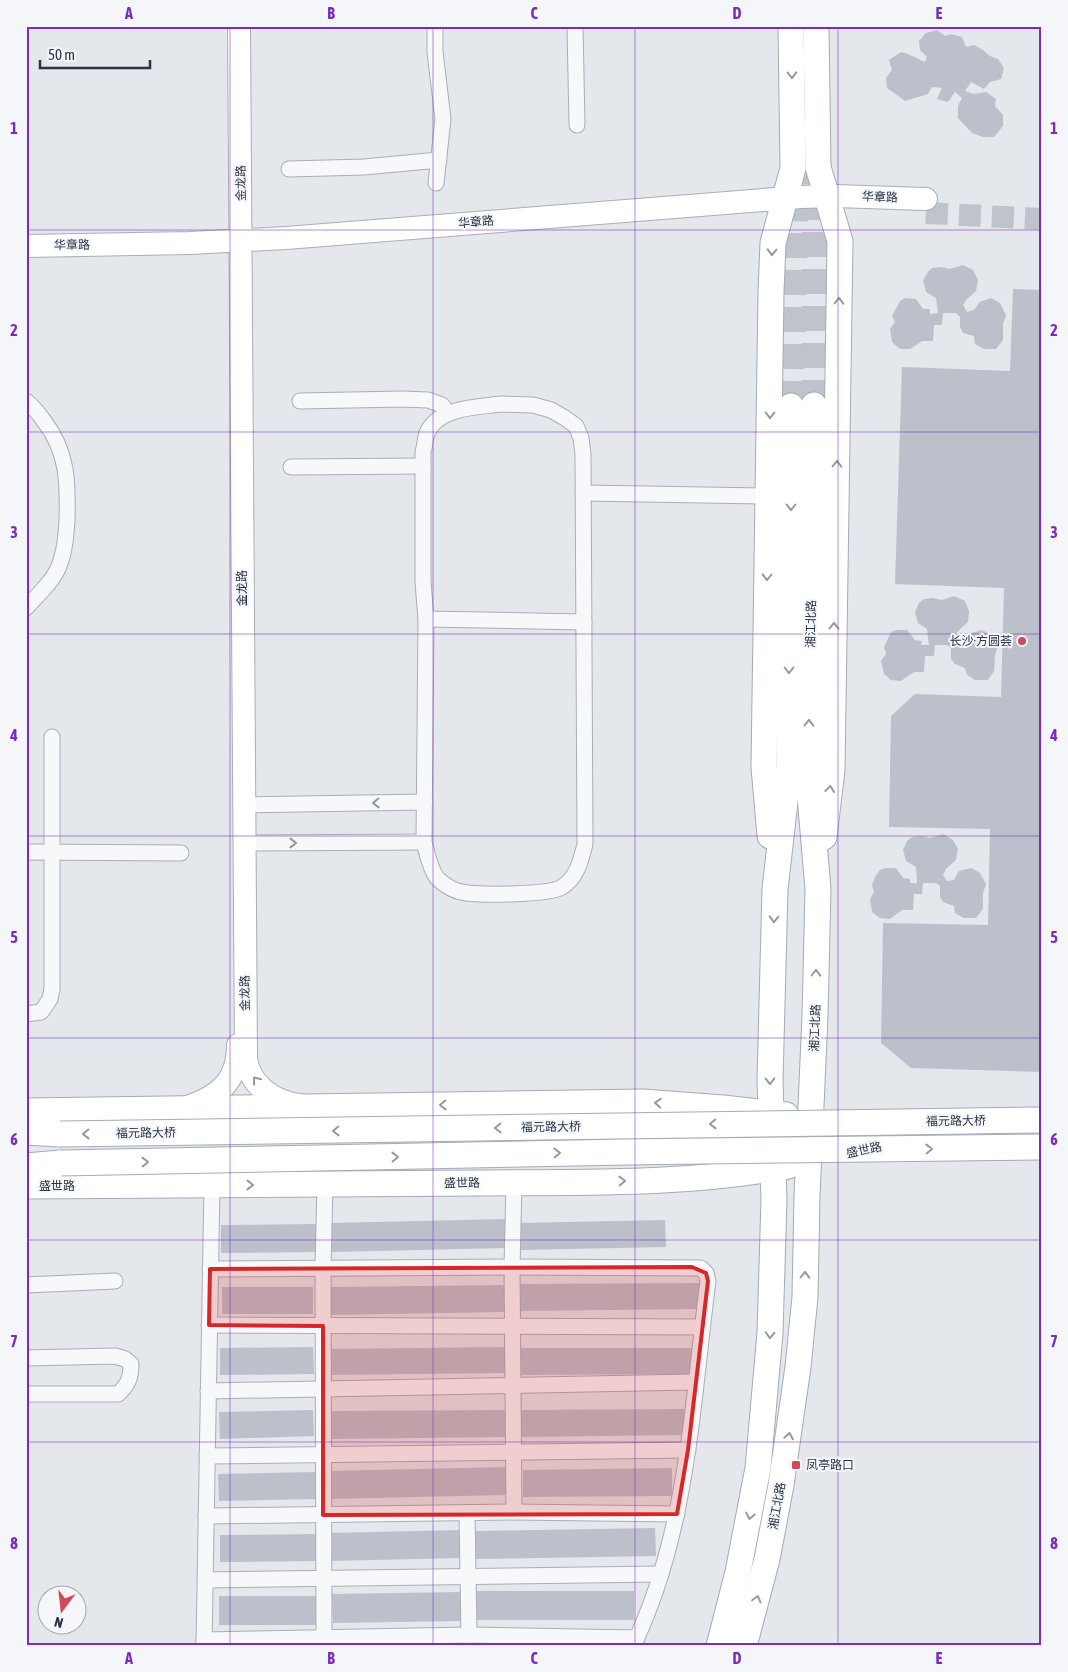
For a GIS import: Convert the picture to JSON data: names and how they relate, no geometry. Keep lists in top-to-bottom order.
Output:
{
  "streets": {
    "main road": ["湘江北路", "福元路大桥", "盛世路"],
    "street": ["金龙路", "华章路"]
  },
  "crossings": [
    ["金龙路", "华章路"],
    ["金龙路", "盛世路"],
    ["湘江北路", "盛世路"]
  ],
  "places": {
    "other": ["长沙·方圆荟"],
    "transit": ["凤亭路口"]
  },
  "scale_bar": "50 m",
  "north": "bottom",
  "grid": {
    "columns": [
      "A",
      "B",
      "C",
      "D",
      "E"
    ],
    "rows": [
      "1",
      "2",
      "3",
      "4",
      "5",
      "6",
      "7",
      "8"
    ]
  }
}
